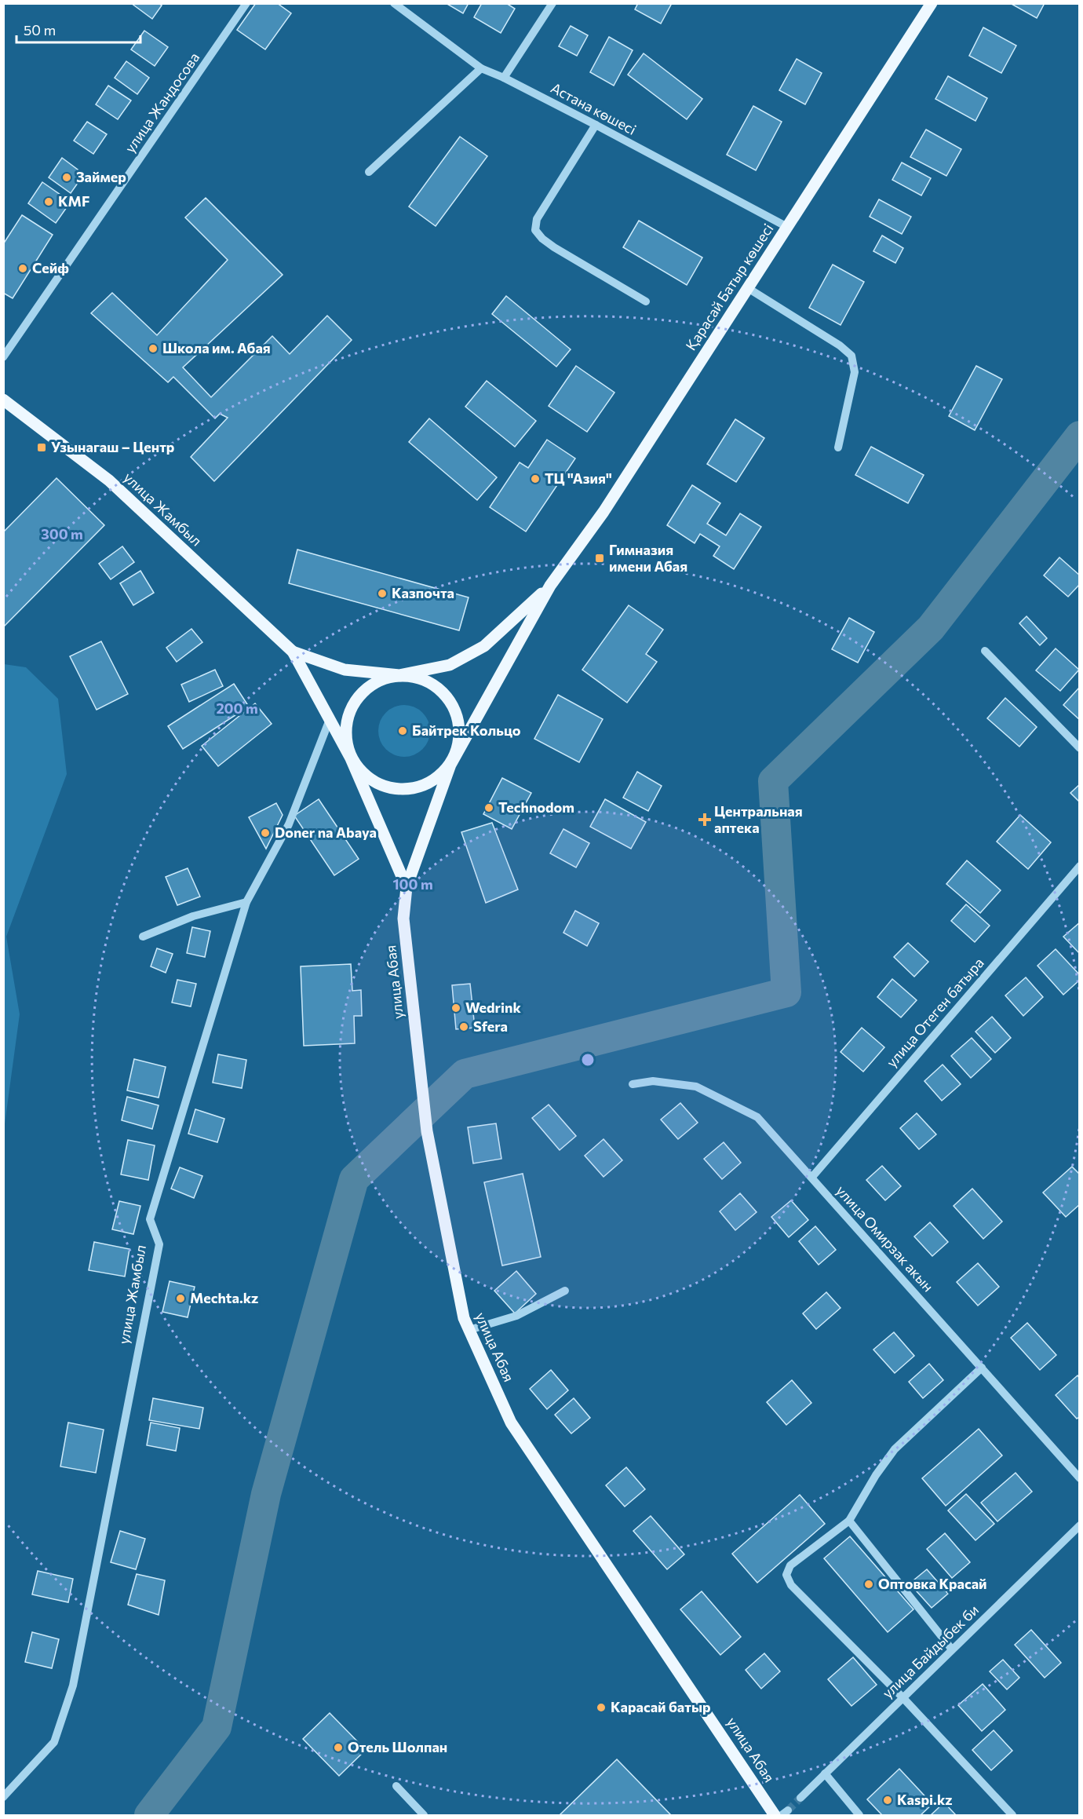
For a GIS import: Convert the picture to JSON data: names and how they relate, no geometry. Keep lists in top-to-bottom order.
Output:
{
  "streets": {
    "main road": ["Қарасай Батыр көшесі", "улица Жамбыл", "улица Абая"],
    "street": [
      "улица Жандосова",
      "Астана көшесі",
      "улица Отеген батыра",
      "улица Омирзак акын",
      "улица Байдыбек би"
    ]
  },
  "crossings": [
    ["Астана көшесі", "Қарасай Батыр көшесі"],
    ["улица Жамбыл", "улица Абая"],
    ["улица Отеген батыра", "улица Омирзак акын"]
  ],
  "places": {
    "other": [
      "Займер",
      "KMF",
      "Сейф",
      "Школа им. Абая",
      "ТЦ \"Азия\"",
      "Казпочта",
      "Байтрек Кольцо",
      "Technodom",
      "Doner na Abaya",
      "Wedrink",
      "Sfera",
      "Mechta.kz",
      "Оптовка Красай",
      "Карасай батыр",
      "Отель Шолпан",
      "Kaspi.kz"
    ],
    "transit": ["Узынагаш – Центр", "Гимназия имени Абая"],
    "health": ["Центральная аптека"]
  },
  "scale_bar": "50 m",
  "rings": ["300 m", "200 m", "100 m"]
}
